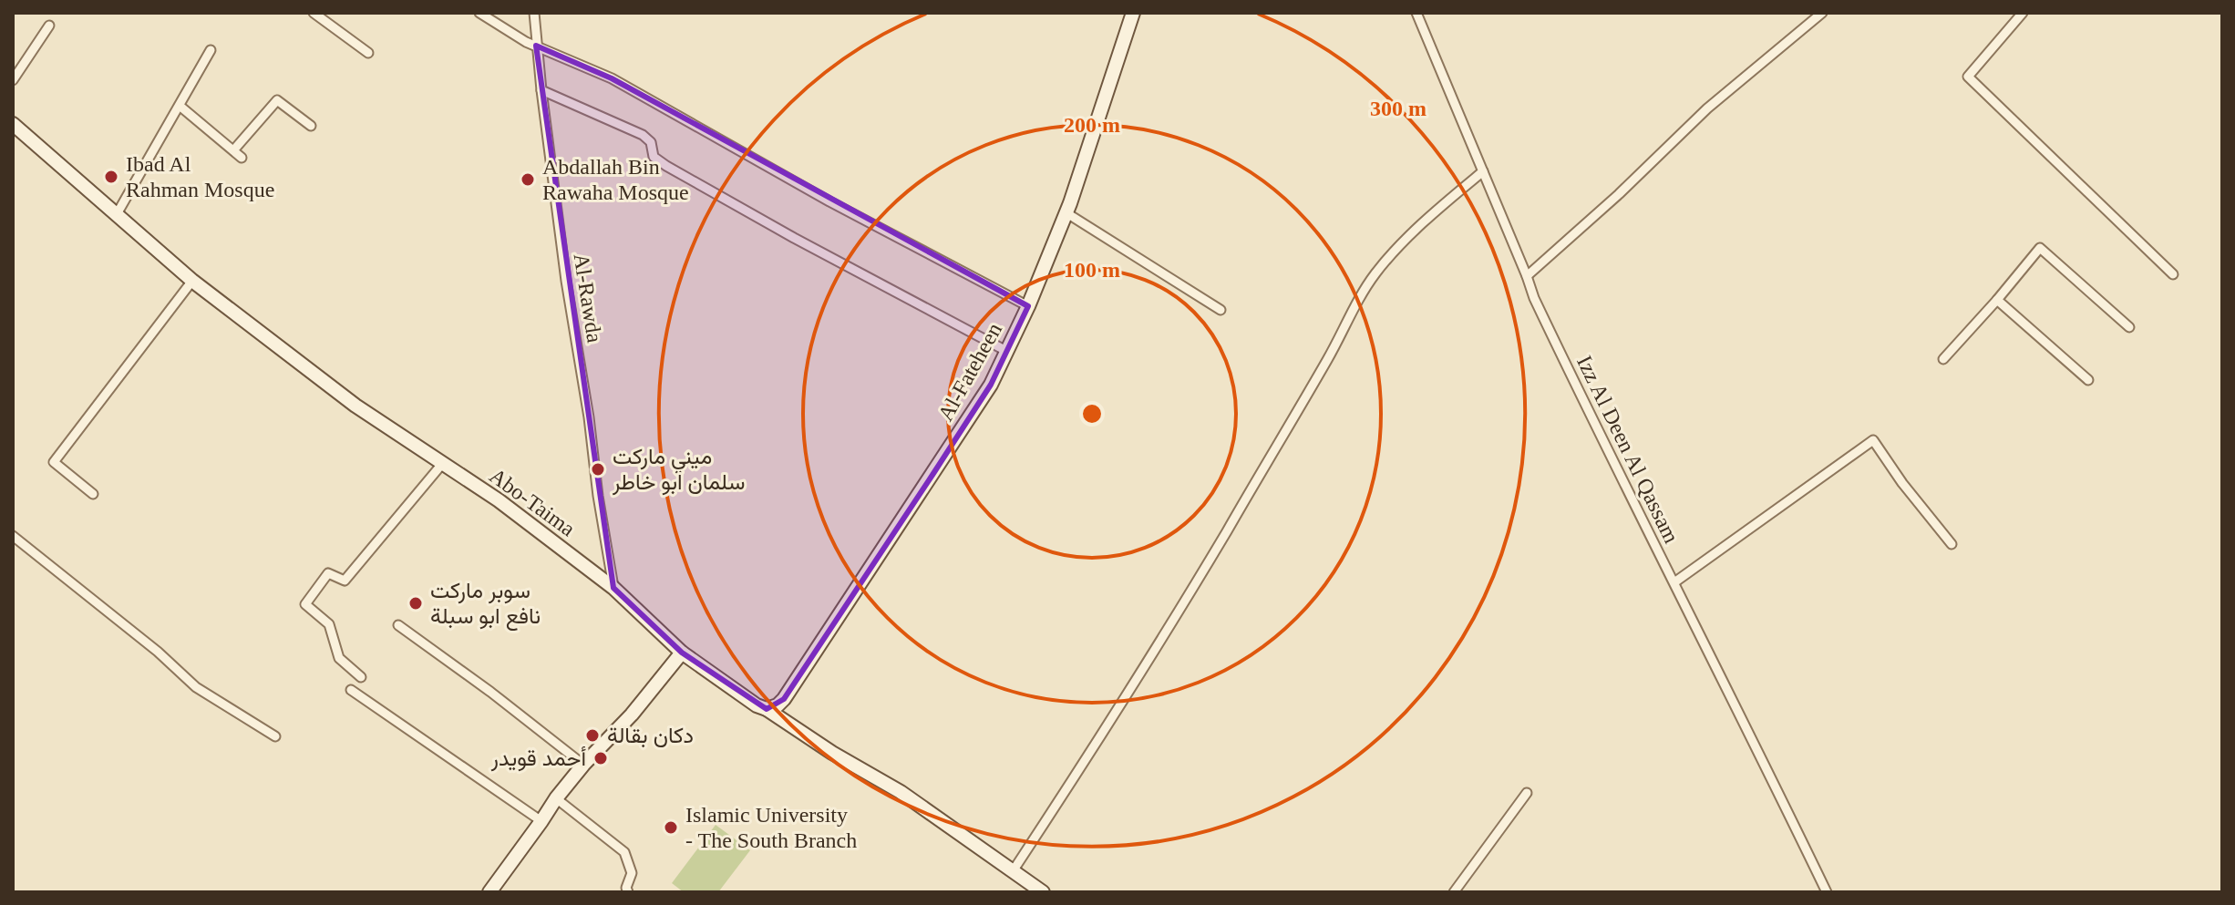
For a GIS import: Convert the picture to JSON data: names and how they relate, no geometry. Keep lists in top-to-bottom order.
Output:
{
  "streets": {
    "street": [
      "Al-Rawda",
      "Al-Fateheen",
      "Izz Al Deen Al Qassam",
      "Abo-Taima"
    ]
  },
  "crossings": [
    ["Al-Rawda", "Abo-Taima"],
    ["Al-Fateheen", "Abo-Taima"]
  ],
  "places": [
    "Ibad Al Rahman Mosque",
    "Abdallah Bin Rawaha Mosque",
    "ميني ماركت سلمان ابو خاطر",
    "سوبر ماركت نافع ابو سبلة",
    "دكان بقالة",
    "أحمد قويدر",
    "Islamic University - The South Branch"
  ],
  "rings": ["300 m", "200 m", "100 m"]
}
